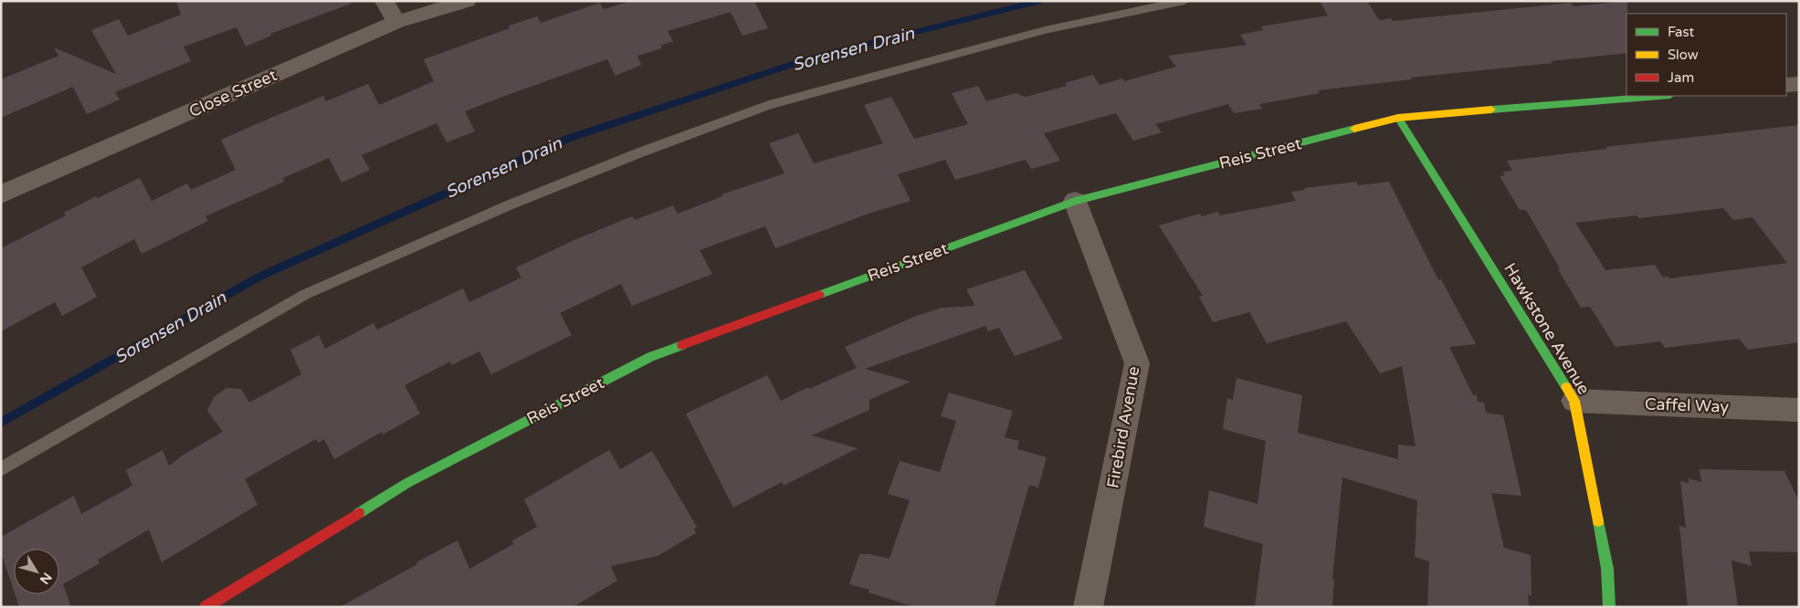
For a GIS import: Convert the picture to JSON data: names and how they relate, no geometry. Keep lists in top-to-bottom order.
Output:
{
  "streets": {
    "street": [
      "Close Street",
      "Reis Street",
      "Hawkstone Avenue",
      "Caffel Way",
      "Firebird Avenue"
    ]
  },
  "crossings": [
    ["Reis Street", "Hawkstone Avenue"],
    ["Reis Street", "Firebird Avenue"],
    ["Hawkstone Avenue", "Caffel Way"]
  ],
  "water": ["Sorensen Drain"],
  "legend": ["Fast", "Slow", "Jam"],
  "north": "bottom right"
}
